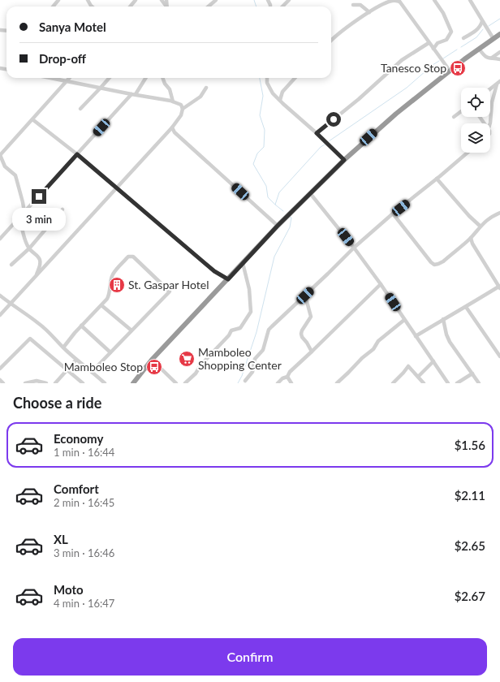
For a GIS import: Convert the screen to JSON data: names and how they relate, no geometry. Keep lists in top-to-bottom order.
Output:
{
  "places": {
    "bus stop": ["Tanesco Stop", "Mamboleo Stop"],
    "building": ["St. Gaspar Hotel"],
    "supermarket": ["Mamboleo Shopping Center"]
  },
  "page": {
    "banner": ["Sanya Motel", "Drop-off"],
    "bubble": "3 min",
    "heading": "Choose a ride",
    "list": [
      {
        "name": "Economy",
        "note": "1 min · 16:44",
        "value": "$1.56"
      },
      {
        "name": "Comfort",
        "note": "2 min · 16:45",
        "value": "$2.11"
      },
      {
        "name": "XL",
        "note": "3 min · 16:46",
        "value": "$2.65"
      },
      {
        "name": "Moto",
        "note": "4 min · 16:47",
        "value": "$2.67"
      }
    ],
    "buttons": "Confirm"
  }
}
